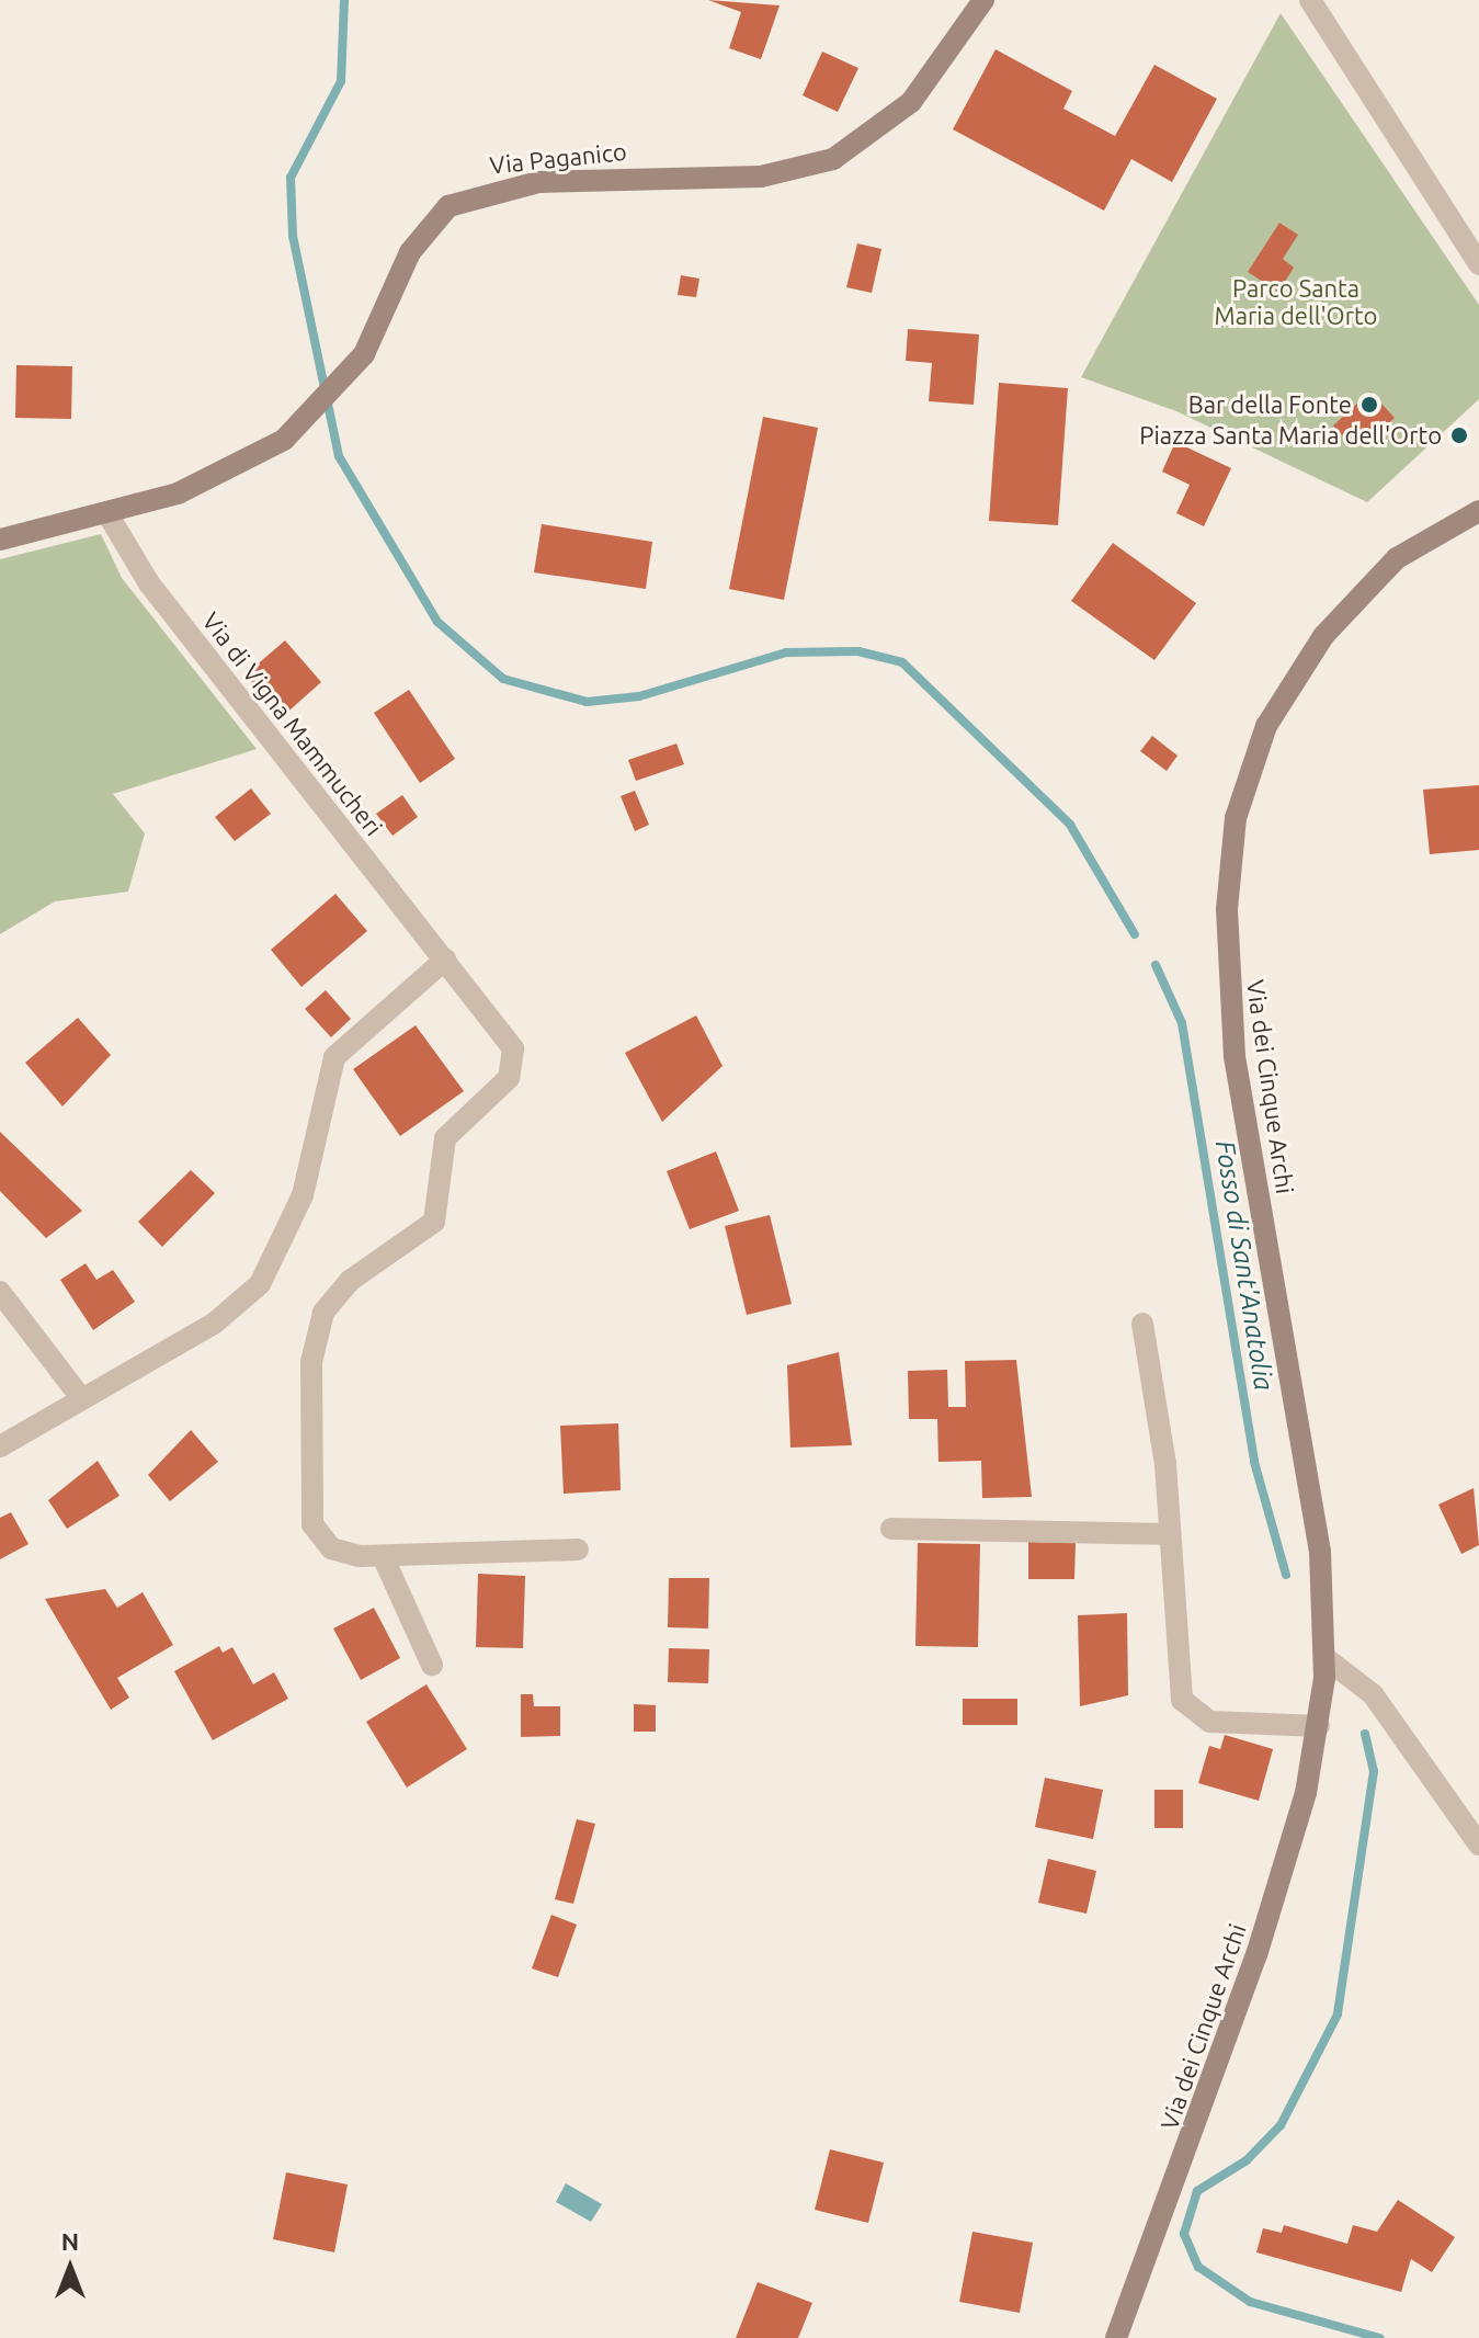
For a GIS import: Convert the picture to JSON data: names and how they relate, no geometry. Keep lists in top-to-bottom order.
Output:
{
  "streets": {
    "main road": ["Via Paganico", "Via dei Cinque Archi"],
    "street": ["Via di Vigna Mammucheri"]
  },
  "crossings": [
    ["Via Paganico", "Via di Vigna Mammucheri"]
  ],
  "water": ["Fosso di Sant'Anatolia"],
  "parks": ["Parco Santa Maria dell'Orto"],
  "places": ["Bar della Fonte", "Piazza Santa Maria dell'Orto"],
  "north": "top"
}
